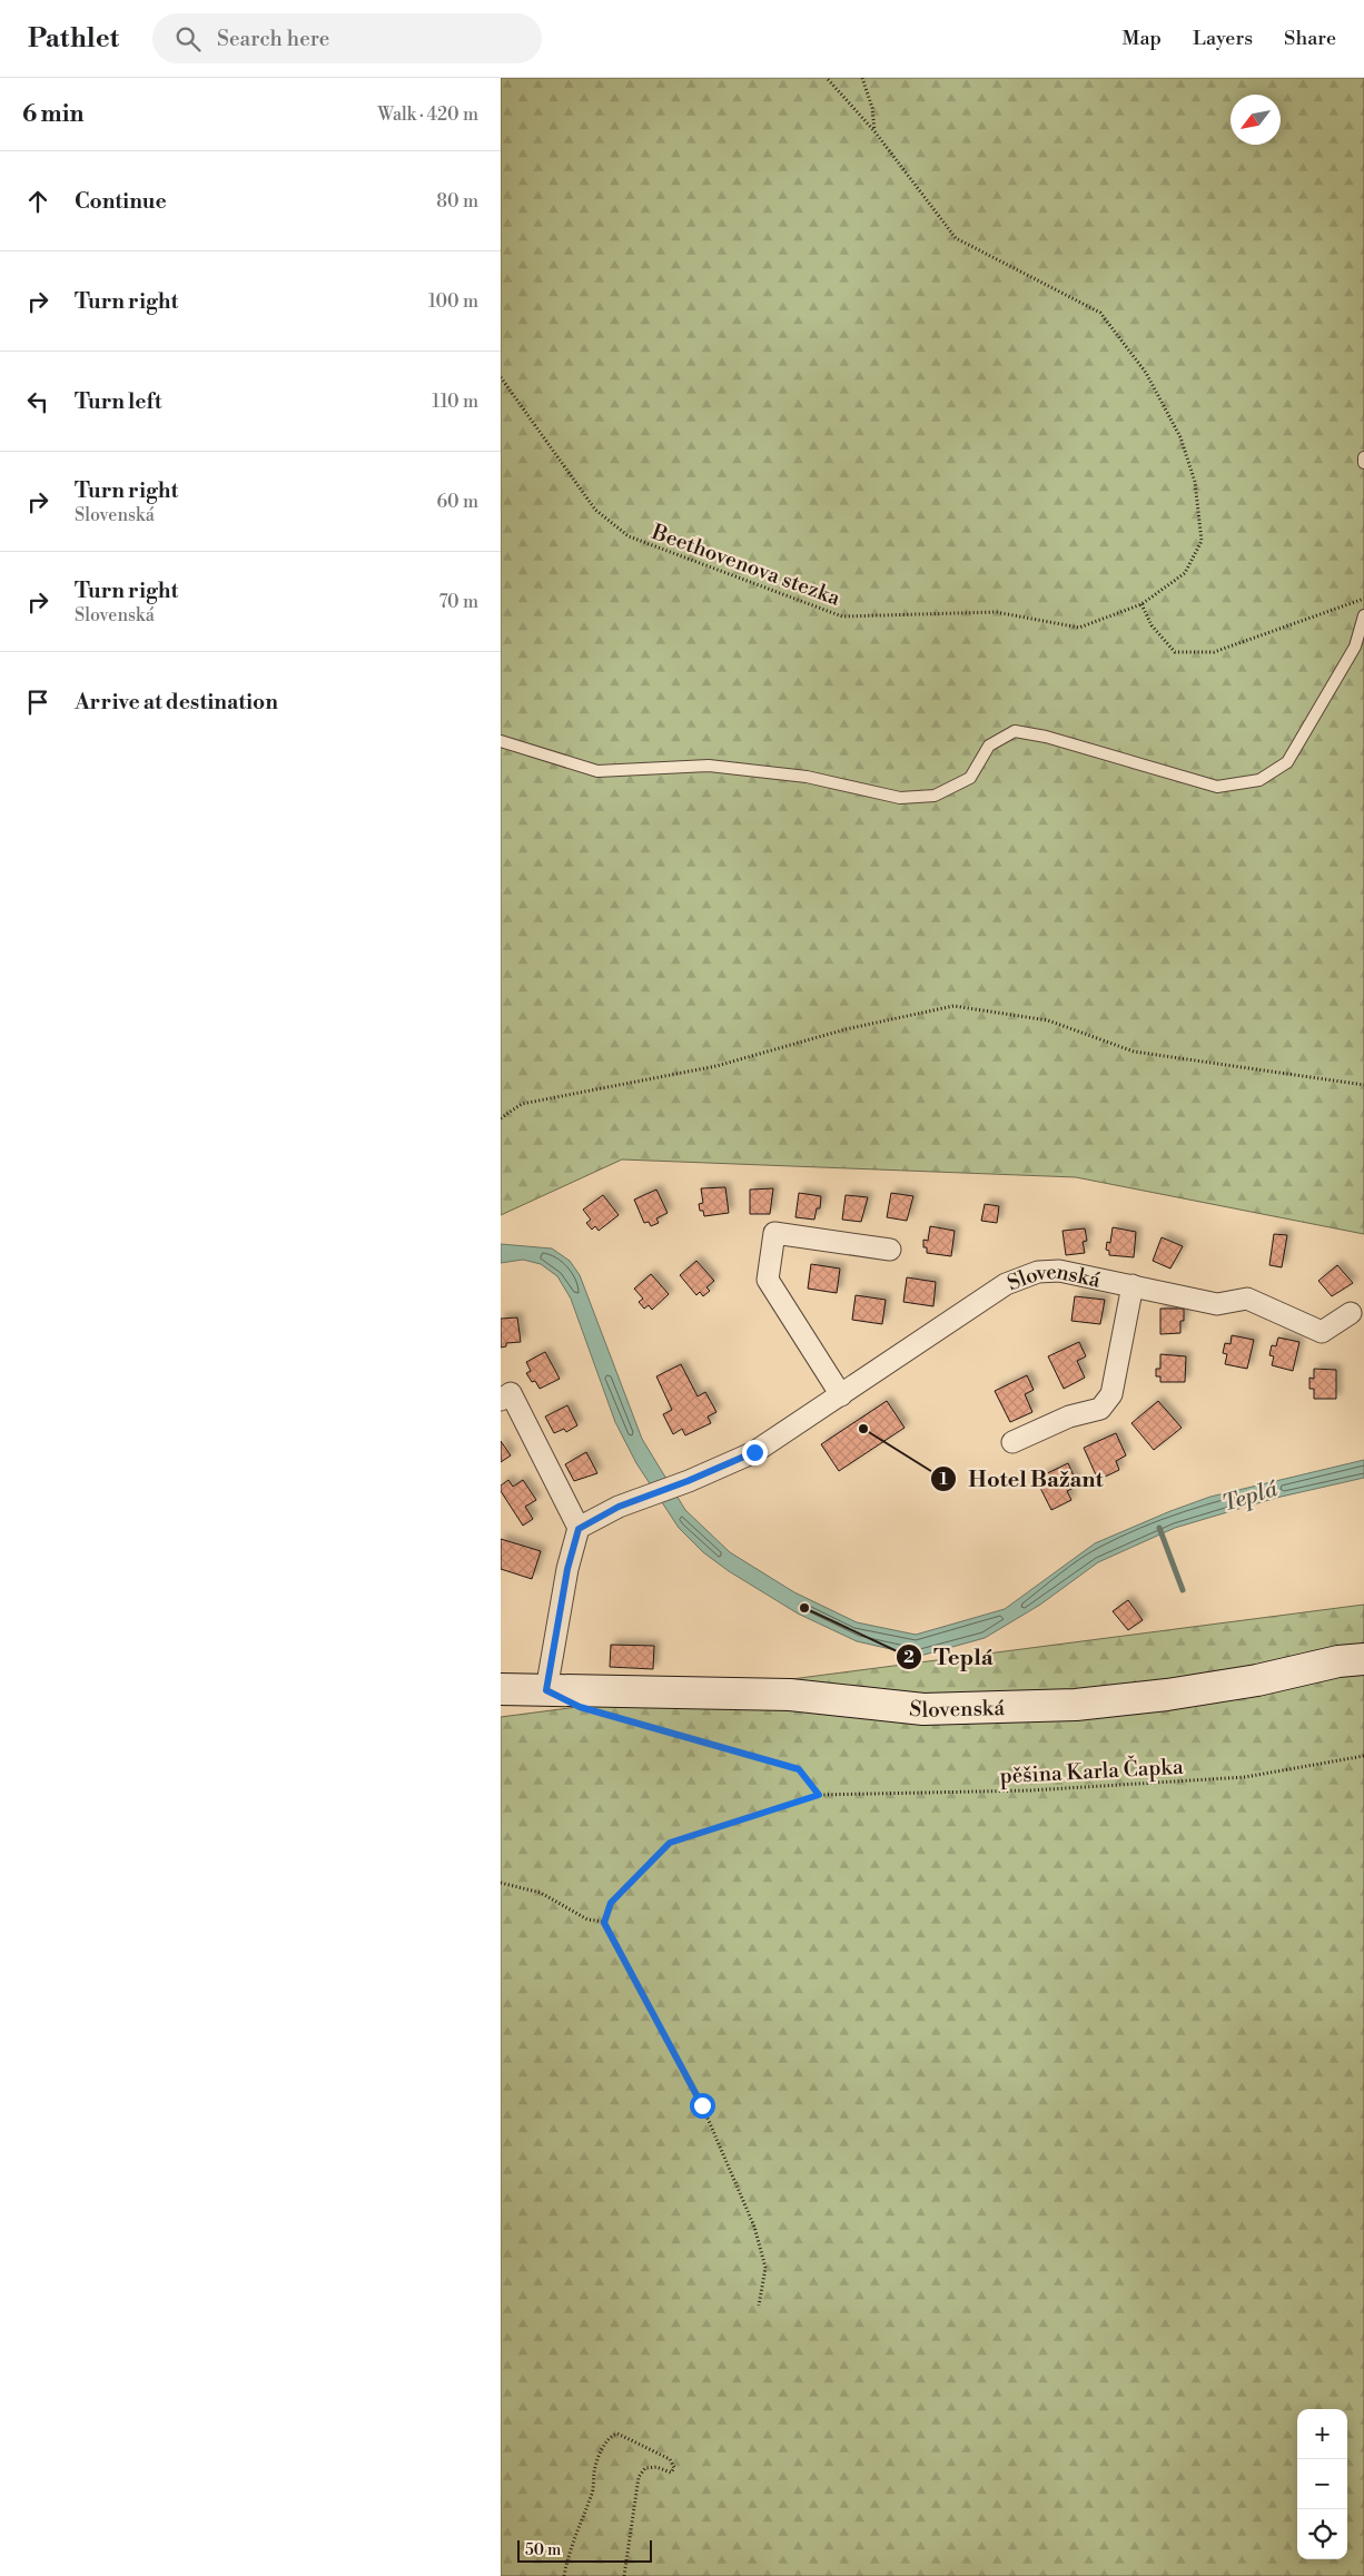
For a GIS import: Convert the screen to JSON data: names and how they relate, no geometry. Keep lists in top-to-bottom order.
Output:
{
  "streets": {
    "street": ["Slovenská"],
    "path": ["Beethovenova stezka", "pěšina Karla Čapka"]
  },
  "water": ["Teplá"],
  "places": ["Hotel Bažant", "Teplá"],
  "scale_bar": "50 m",
  "north": "bottom left",
  "page": {
    "header": "Pathlet",
    "search": "Search here",
    "nav": ["Map", "Layers", "Share"],
    "heading": ["6 min", "Walk · 420 m"],
    "list": [
      ["Continue", "80 m"],
      ["Turn right", "100 m"],
      ["Turn left", "110 m"],
      ["Turn right", "Slovenská", "60 m"],
      ["Turn right", "Slovenská", "70 m"],
      "Arrive at destination"
    ],
    "map_buttons": ["+", "−"],
    "scale": "50 m"
  }
}
